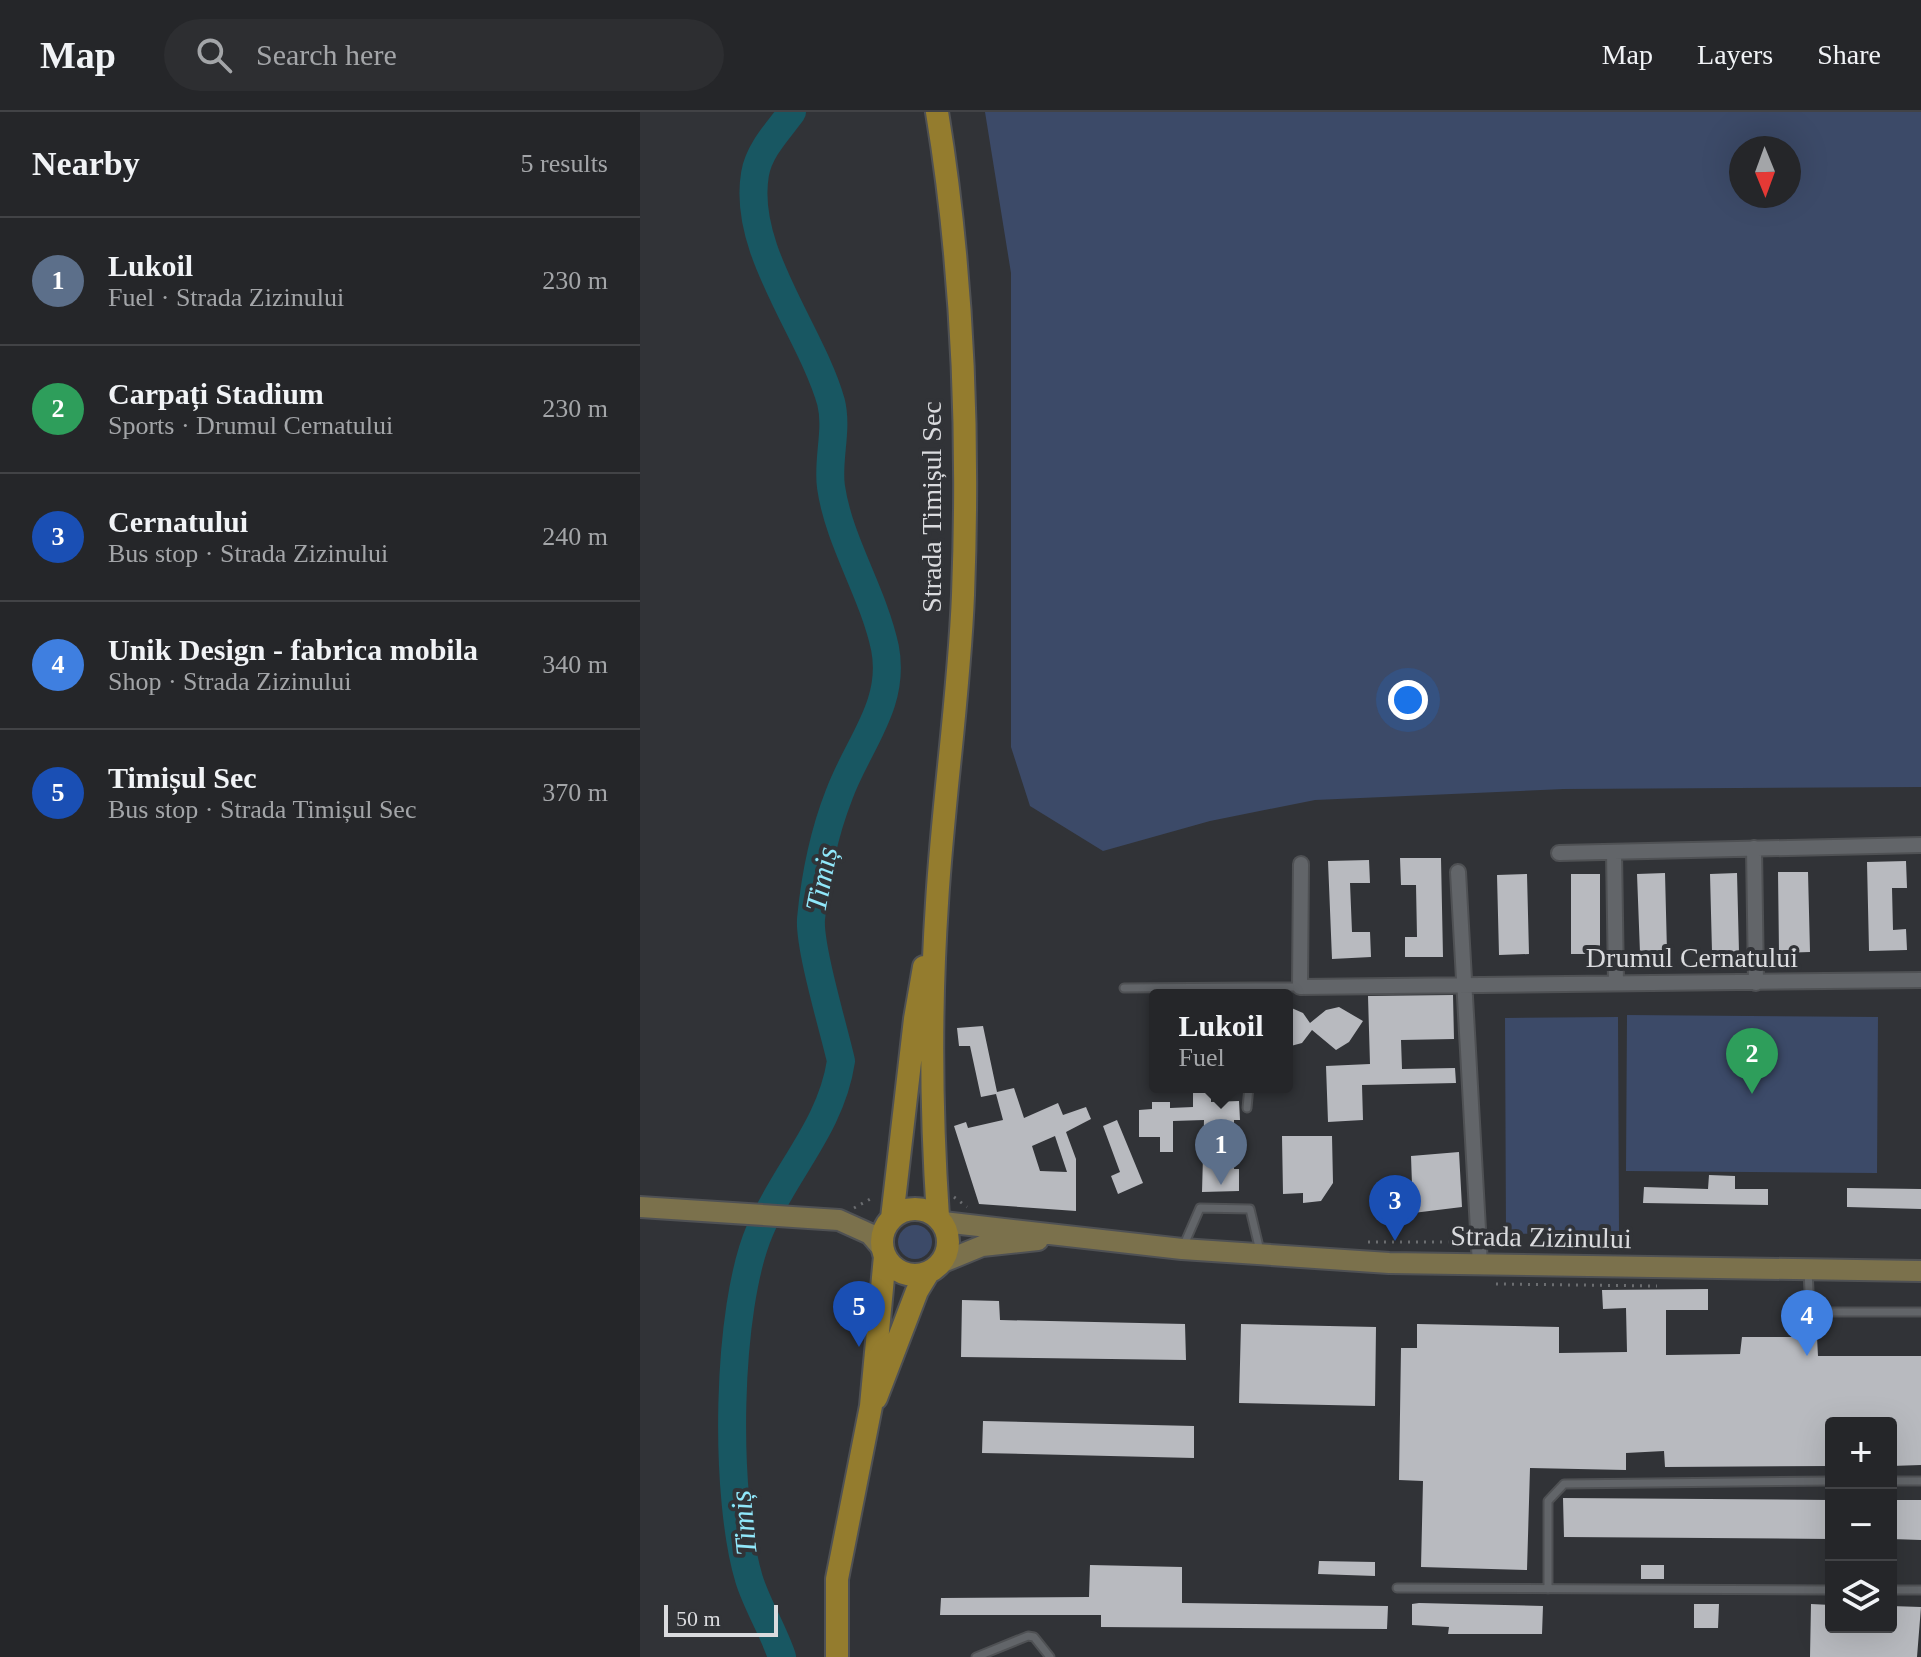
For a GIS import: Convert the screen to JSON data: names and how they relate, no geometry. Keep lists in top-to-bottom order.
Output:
{
  "streets": {
    "main road": ["Strada Timișul Sec", "Strada Zizinului"],
    "street": ["Drumul Cernatului"]
  },
  "crossings": [
    ["Strada Timișul Sec", "Strada Zizinului"]
  ],
  "water": ["Timiș"],
  "scale_bar": "50 m",
  "north": "bottom",
  "page": {
    "header": "Map",
    "search": "Search here",
    "nav": ["Map", "Layers", "Share"],
    "heading": ["Nearby", "5 results"],
    "list": [
      {
        "mark": "1",
        "name": "Lukoil",
        "note": "Fuel · Strada Zizinului",
        "value": "230 m"
      },
      {
        "mark": "2",
        "name": "Carpați Stadium",
        "note": "Sports · Drumul Cernatului",
        "value": "230 m"
      },
      {
        "mark": "3",
        "name": "Cernatului",
        "note": "Bus stop · Strada Zizinului",
        "value": "240 m"
      },
      {
        "mark": "4",
        "name": "Unik Design - fabrica mobila",
        "note": "Shop · Strada Zizinului",
        "value": "340 m"
      },
      {
        "mark": "5",
        "name": "Timișul Sec",
        "note": "Bus stop · Strada Timișul Sec",
        "value": "370 m"
      }
    ],
    "popup": ["Lukoil", "Fuel"],
    "pins": [
      "2",
      "1",
      "3",
      "5",
      "4"
    ],
    "map_buttons": ["+", "−"],
    "scale": "50 m"
  }
}
